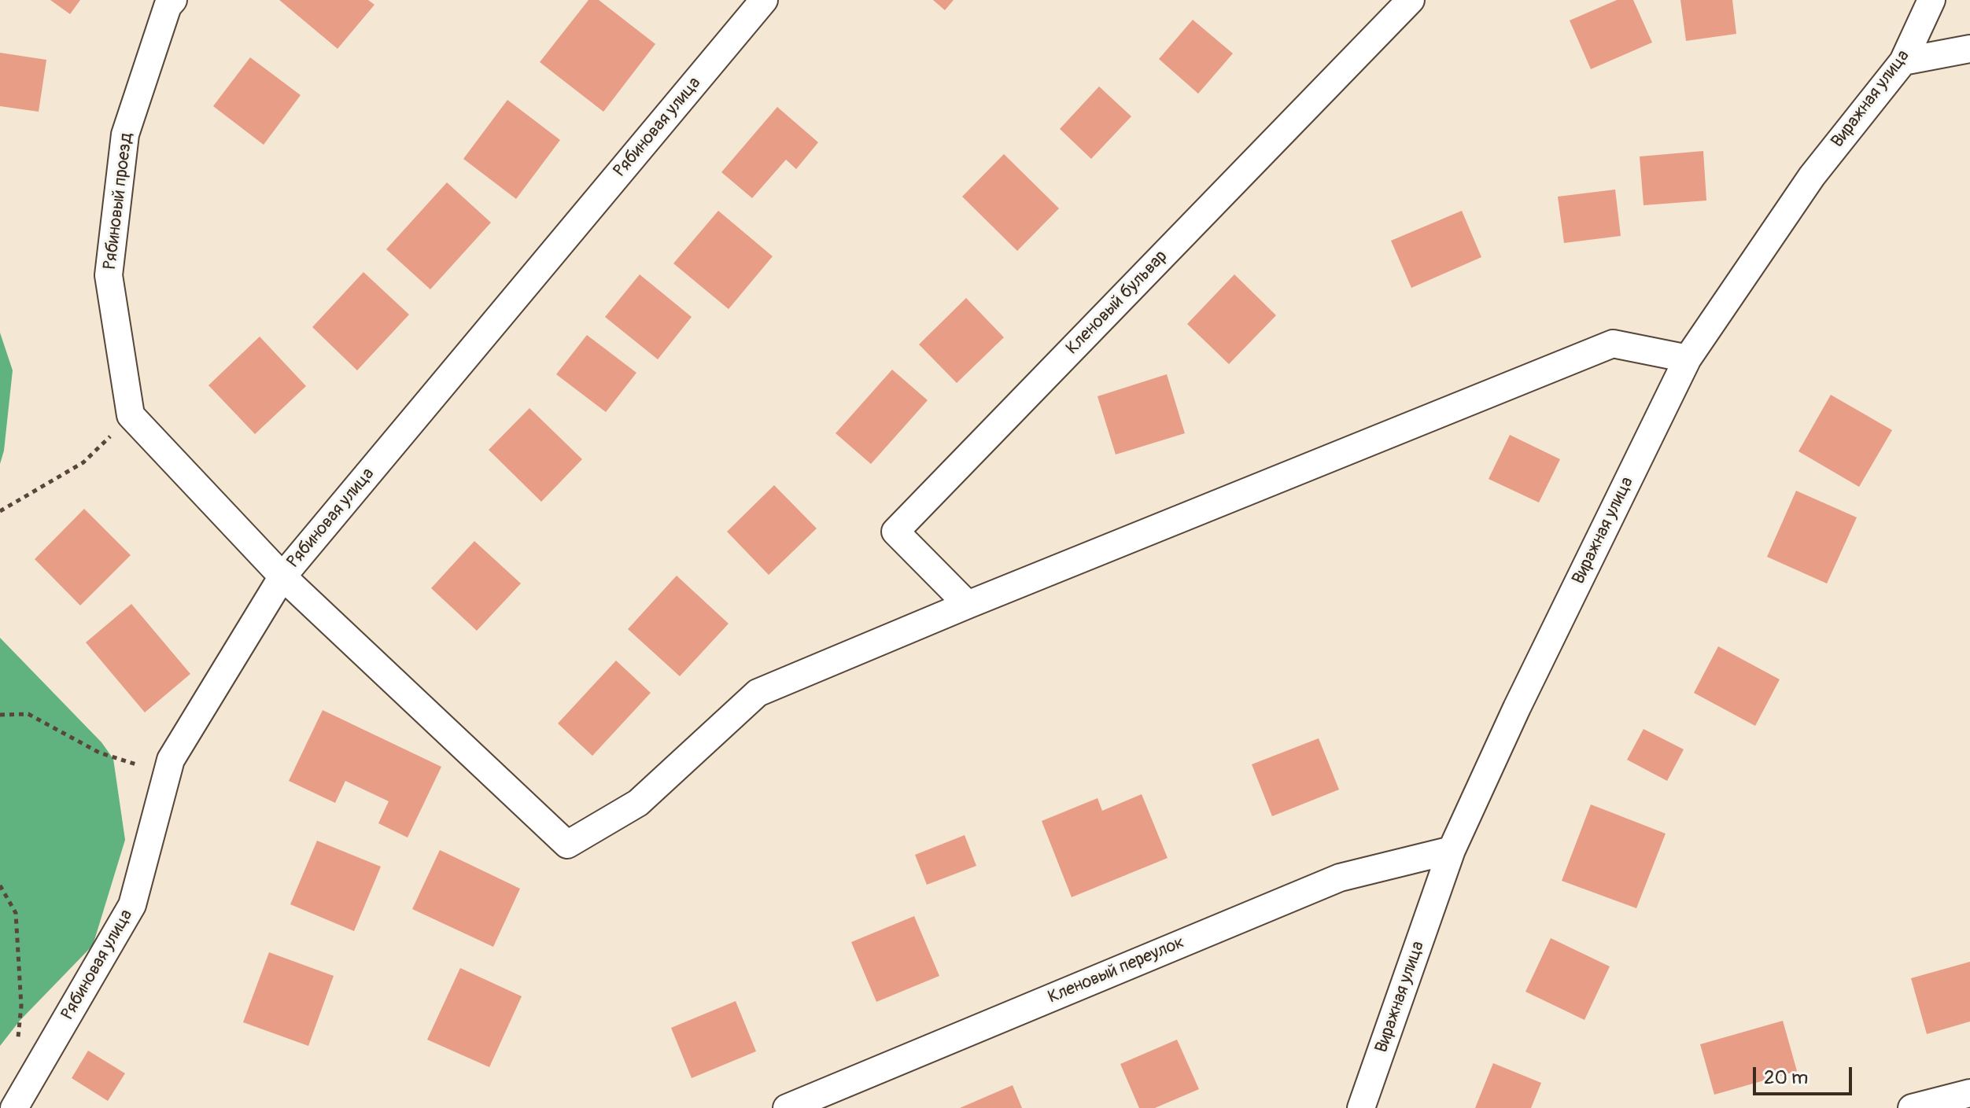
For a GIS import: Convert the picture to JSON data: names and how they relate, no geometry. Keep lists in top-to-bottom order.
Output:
{
  "streets": {
    "street": [
      "Виражная улица",
      "Рябиновая улица",
      "Рябиновый проезд",
      "Кленовый бульвар",
      "Кленовый переулок"
    ]
  },
  "crossings": [
    ["Виражная улица", "Кленовый переулок"]
  ],
  "scale_bar": "20 m"
}
